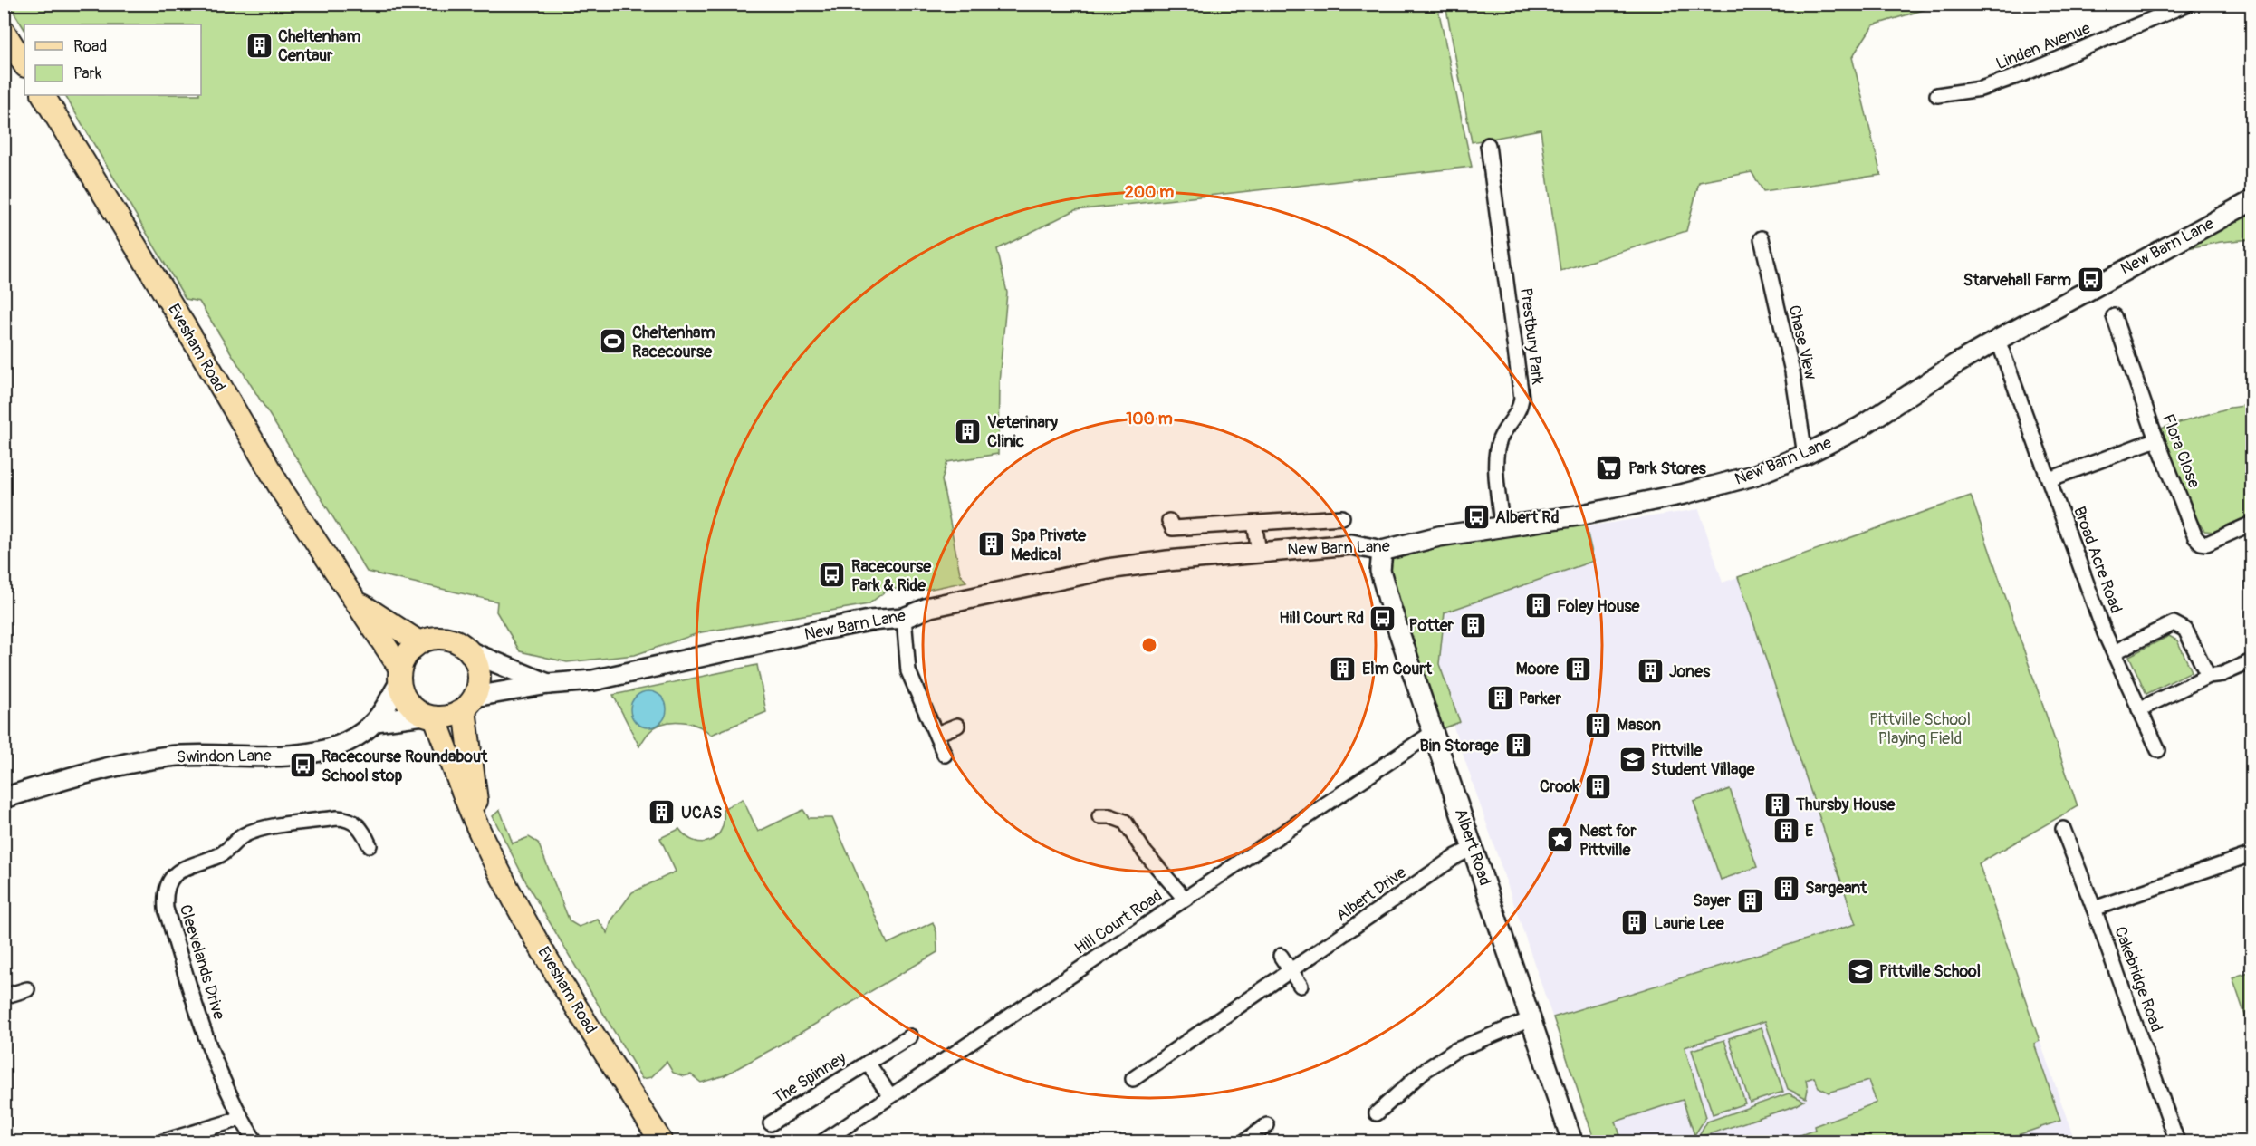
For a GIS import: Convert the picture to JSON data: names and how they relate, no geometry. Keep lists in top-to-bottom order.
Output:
{
  "streets": {
    "main road": [
      "New Barn Lane",
      "Evesham Road",
      "Swindon Lane",
      "Albert Road"
    ],
    "street": [
      "Linden Avenue",
      "Prestbury Park",
      "Chase View",
      "Flora Close",
      "Broad Acre Road",
      "Albert Drive",
      "Hill Court Road",
      "Cleevelands Drive",
      "Cakebridge Road",
      "The Spinney"
    ]
  },
  "crossings": [
    ["New Barn Lane", "Prestbury Park"],
    ["New Barn Lane", "Chase View"],
    ["New Barn Lane", "Evesham Road"],
    ["New Barn Lane", "Broad Acre Road"],
    ["New Barn Lane", "Swindon Lane"],
    ["New Barn Lane", "Albert Road"],
    ["Evesham Road", "Swindon Lane"],
    ["Albert Road", "Albert Drive"],
    ["Albert Road", "Hill Court Road"],
    ["Hill Court Road", "The Spinney"]
  ],
  "parks": ["Pittville School Playing Field"],
  "places": {
    "building": [
      "Cheltenham Centaur",
      "Veterinary Clinic",
      "Spa Private Medical",
      "Foley House",
      "Potter",
      "Elm Court",
      "Moore",
      "Jones",
      "Parker",
      "Mason",
      "Bin Storage",
      "Crook",
      "Thursby House",
      "UCAS",
      "E",
      "Sargeant",
      "Sayer",
      "Laurie Lee"
    ],
    "bus stop": [
      "Starvehall Farm",
      "Albert Rd",
      "Racecourse Park & Ride",
      "Hill Court Rd",
      "Racecourse Roundabout School stop"
    ],
    "sports": ["Cheltenham Racecourse"],
    "supermarket": ["Park Stores"],
    "school or university": ["Pittville Student Village", "Pittville School"],
    "place": ["Nest for Pittville"]
  },
  "legend": ["Road", "Park"],
  "rings": ["200 m", "100 m"]
}
